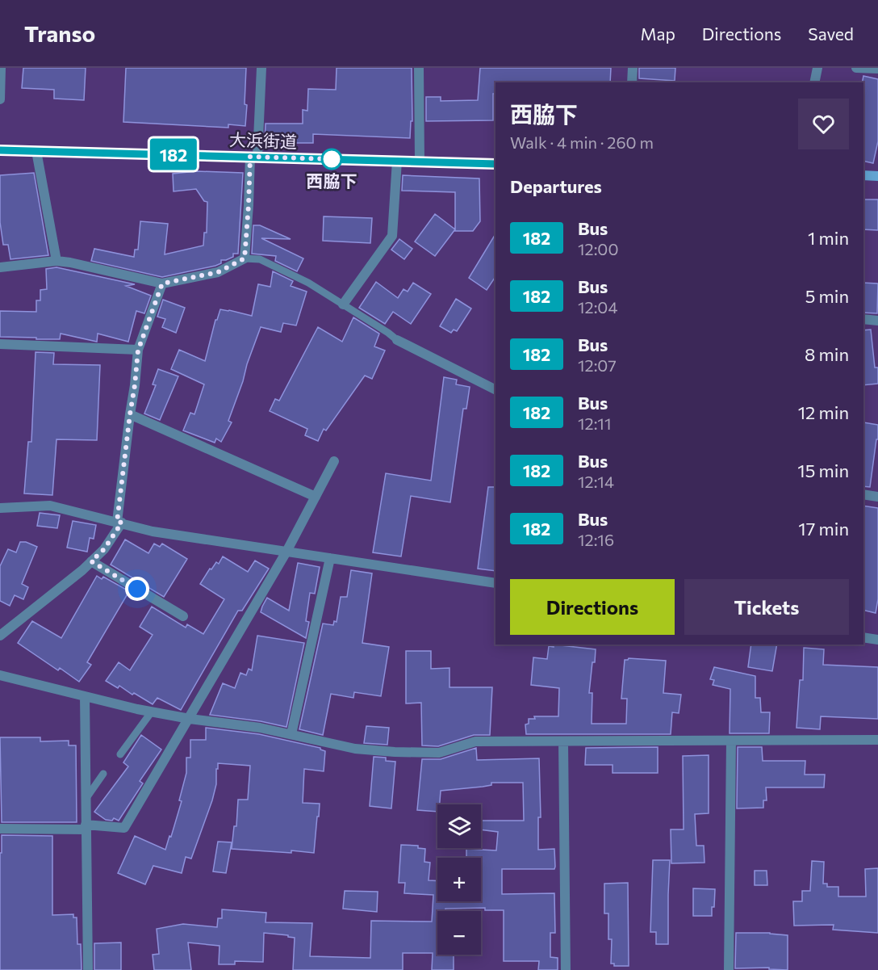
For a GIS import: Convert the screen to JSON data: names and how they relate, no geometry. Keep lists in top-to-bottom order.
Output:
{
  "streets": {
    "street": ["大浜街道"]
  },
  "places": ["西脇下"],
  "lines": ["bus line 182"],
  "page": {
    "header": "Transo",
    "nav": ["Map", "Directions", "Saved"],
    "on_map": "182",
    "heading": [
      ["西脇下", "Walk · 4 min · 260 m"],
      "Departures"
    ],
    "list": [
      {
        "mark": "182",
        "name": "Bus",
        "note": "12:00",
        "value": "1 min"
      },
      {
        "mark": "182",
        "name": "Bus",
        "note": "12:04",
        "value": "5 min"
      },
      {
        "mark": "182",
        "name": "Bus",
        "note": "12:07",
        "value": "8 min"
      },
      {
        "mark": "182",
        "name": "Bus",
        "note": "12:11",
        "value": "12 min"
      },
      {
        "mark": "182",
        "name": "Bus",
        "note": "12:14",
        "value": "15 min"
      },
      {
        "mark": "182",
        "name": "Bus",
        "note": "12:16",
        "value": "17 min"
      }
    ],
    "buttons": ["Directions", "Tickets"],
    "map_buttons": ["+", "−"]
  }
}
